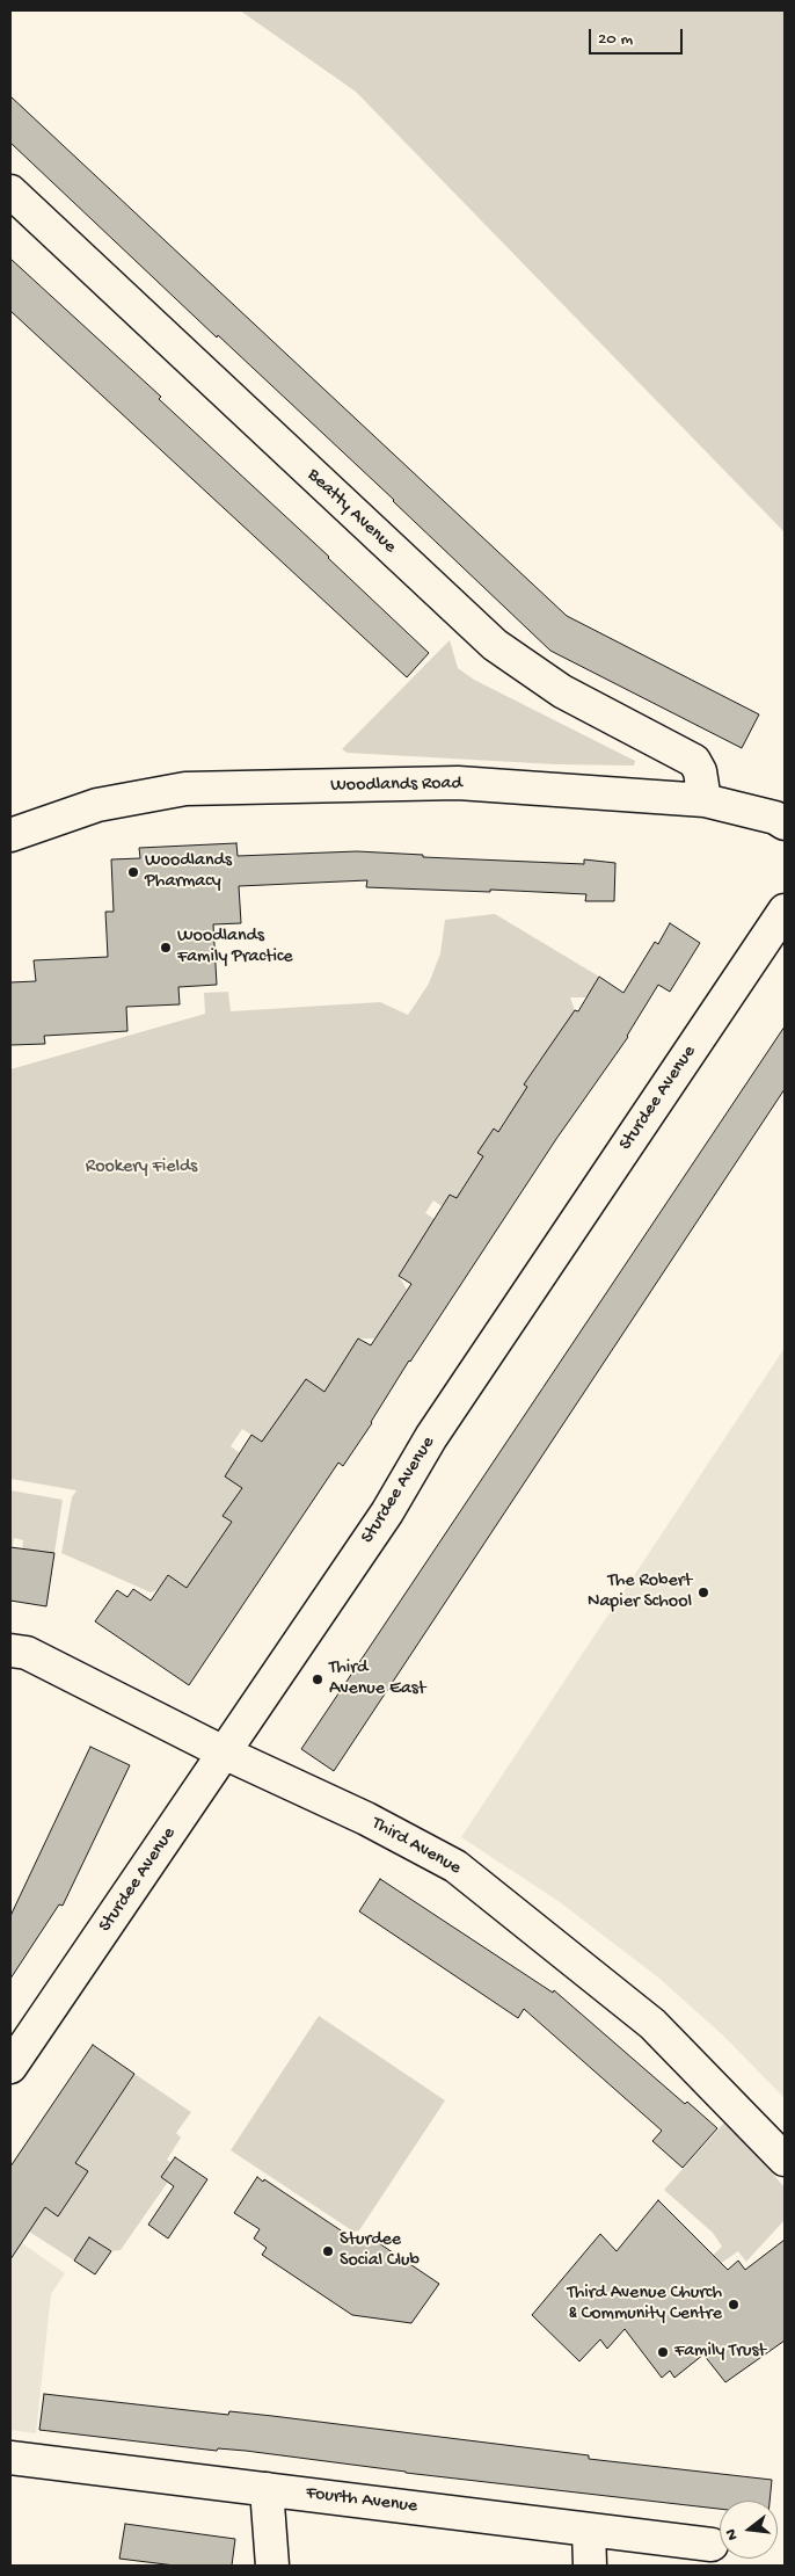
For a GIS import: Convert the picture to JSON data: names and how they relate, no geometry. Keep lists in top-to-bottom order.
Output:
{
  "streets": {
    "street": [
      "Beatty Avenue",
      "Woodlands Road",
      "Sturdee Avenue",
      "Third Avenue",
      "Fourth Avenue"
    ]
  },
  "crossings": [
    ["Beatty Avenue", "Woodlands Road"],
    ["Sturdee Avenue", "Third Avenue"]
  ],
  "parks": ["Rookery Fields"],
  "places": [
    "Woodlands Pharmacy",
    "Woodlands Family Practice",
    "The Robert Napier School",
    "Third Avenue East",
    "Sturdee Social Club",
    "Third Avenue Church & Community Centre",
    "Family Trust"
  ],
  "scale_bar": "20 m",
  "north": "left"
}
